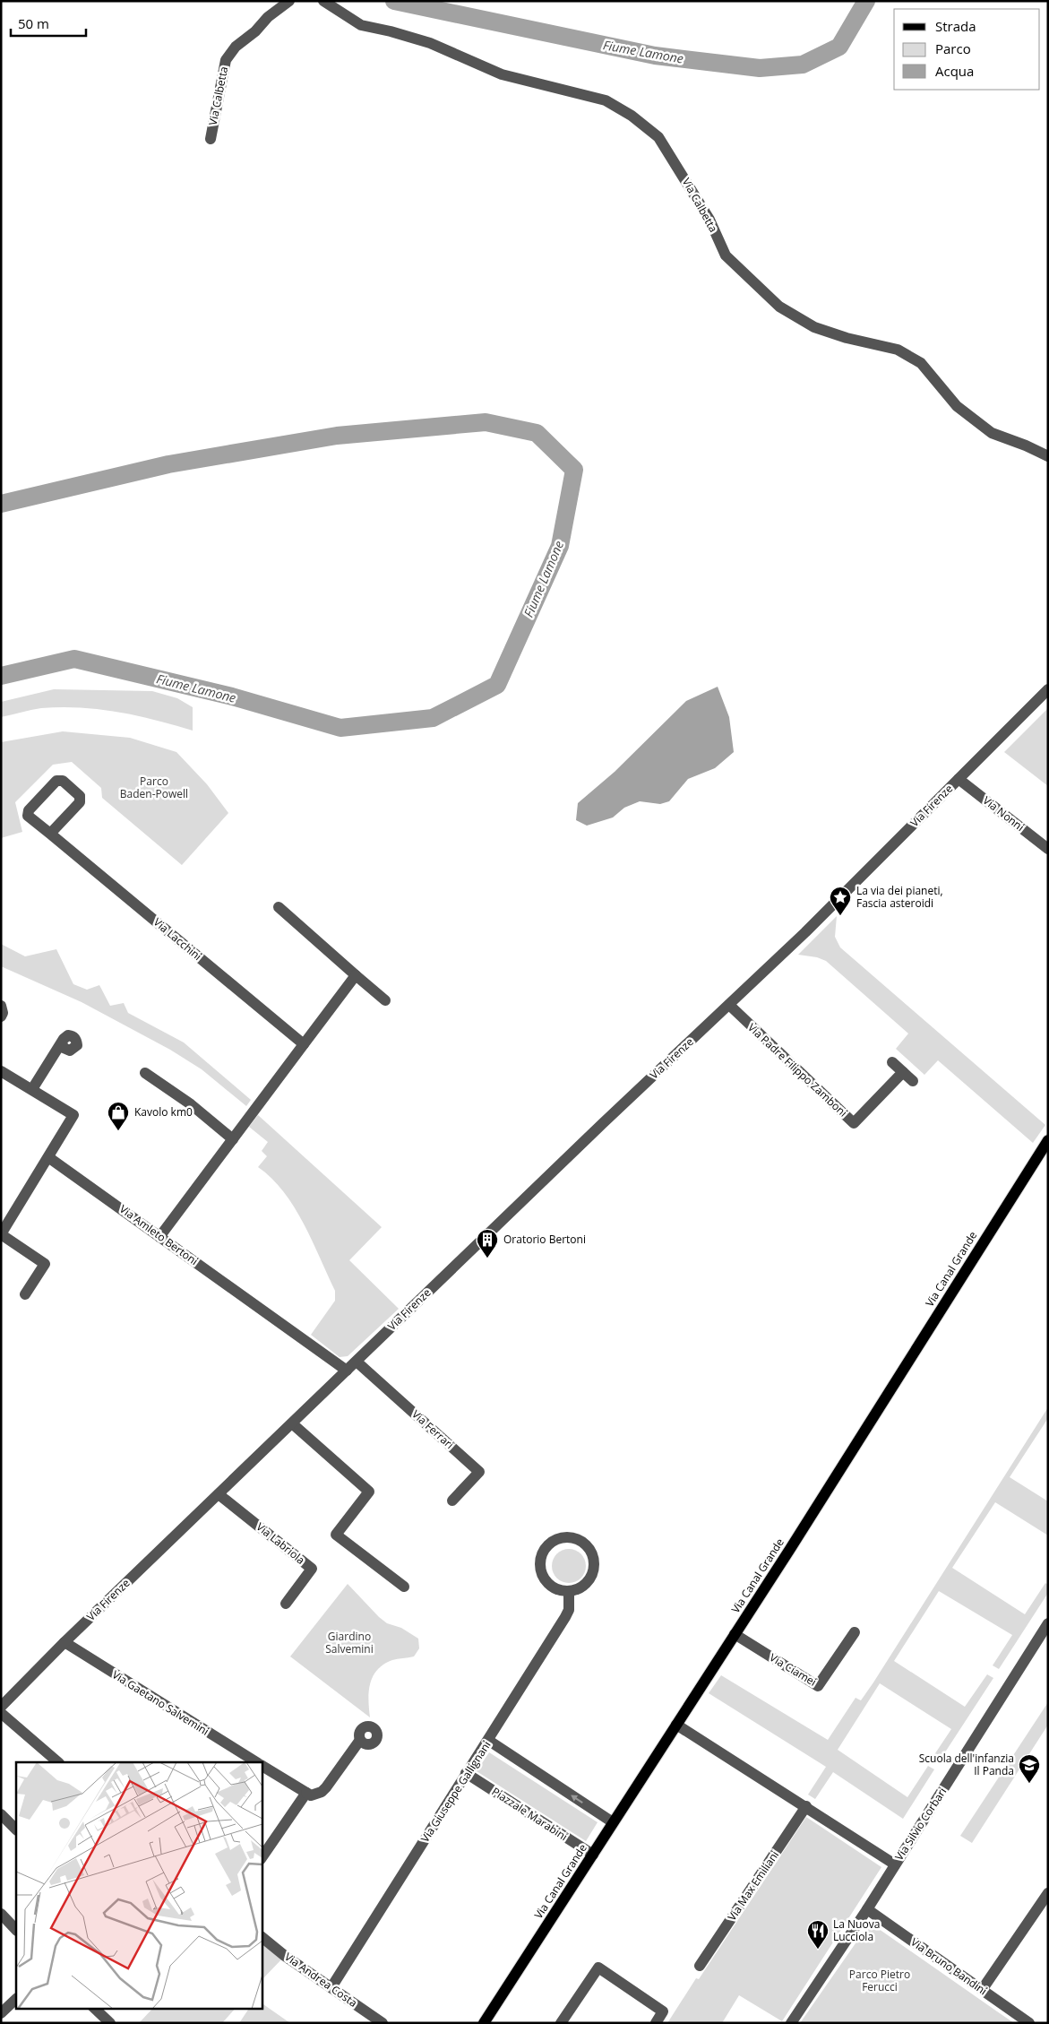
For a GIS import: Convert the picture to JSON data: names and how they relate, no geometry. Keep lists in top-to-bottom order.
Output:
{
  "streets": {
    "main road": ["Via Canal Grande"],
    "street": [
      "Via Calbetta",
      "Via Firenze",
      "Via Nonni",
      "Via Lacchini",
      "Via Padre Filippo Zamboni",
      "Via Amleto Bertoni",
      "Via Ferrari",
      "Via Labriola",
      "Via Ciamei",
      "Via Gaetano Salvemini",
      "Via Giuseppe Gallignani",
      "Piazzale Marabini",
      "Via Silvio Corbari",
      "Via Max Emiliani",
      "Via Bruno Bandini",
      "Via Andrea Costa"
    ]
  },
  "crossings": [
    ["Via Firenze", "Via Nonni"],
    ["Via Firenze", "Via Padre Filippo Zamboni"],
    ["Via Firenze", "Via Amleto Bertoni"],
    ["Via Firenze", "Via Ferrari"],
    ["Via Firenze", "Via Labriola"],
    ["Via Firenze", "Via Gaetano Salvemini"],
    ["Via Canal Grande", "Via Ciamei"],
    ["Via Canal Grande", "Piazzale Marabini"],
    ["Via Giuseppe Gallignani", "Piazzale Marabini"],
    ["Via Giuseppe Gallignani", "Via Andrea Costa"],
    ["Via Silvio Corbari", "Via Bruno Bandini"]
  ],
  "water": ["Fiume Lamone"],
  "parks": ["Parco Baden-Powell", "Giardino Salvemini", "Parco Pietro Ferucci"],
  "places": {
    "place": ["La via dei pianeti, Fascia asteroidi"],
    "shop": ["Kavolo km0"],
    "building": ["Oratorio Bertoni"],
    "school or university": ["Scuola dell'infanzia Il Panda"],
    "restaurant": ["La Nuova Lucciola"]
  },
  "legend": ["Strada", "Parco", "Acqua"],
  "scale_bar": "50 m"
}
